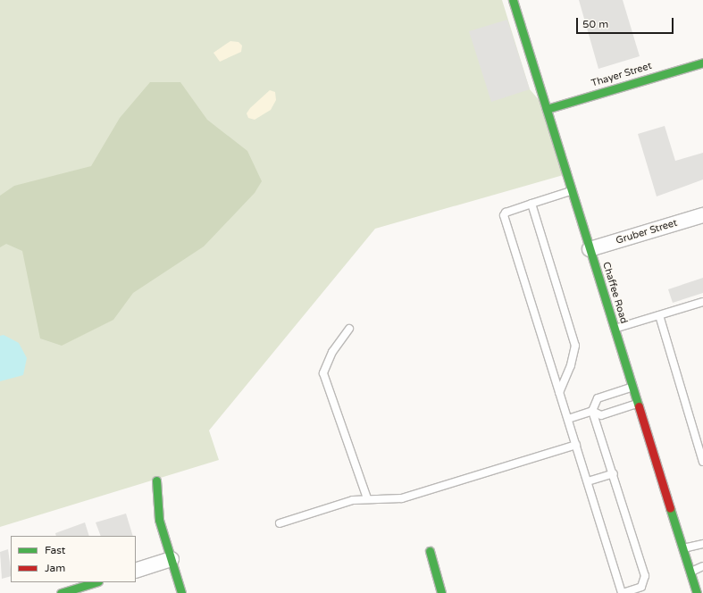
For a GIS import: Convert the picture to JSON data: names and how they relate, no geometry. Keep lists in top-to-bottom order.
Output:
{
  "streets": {
    "street": ["Thayer Street", "Gruber Street", "Chaffee Road"]
  },
  "crossings": [
    ["Thayer Street", "Chaffee Road"],
    ["Gruber Street", "Chaffee Road"]
  ],
  "legend": ["Fast", "Jam"],
  "scale_bar": "50 m"
}
